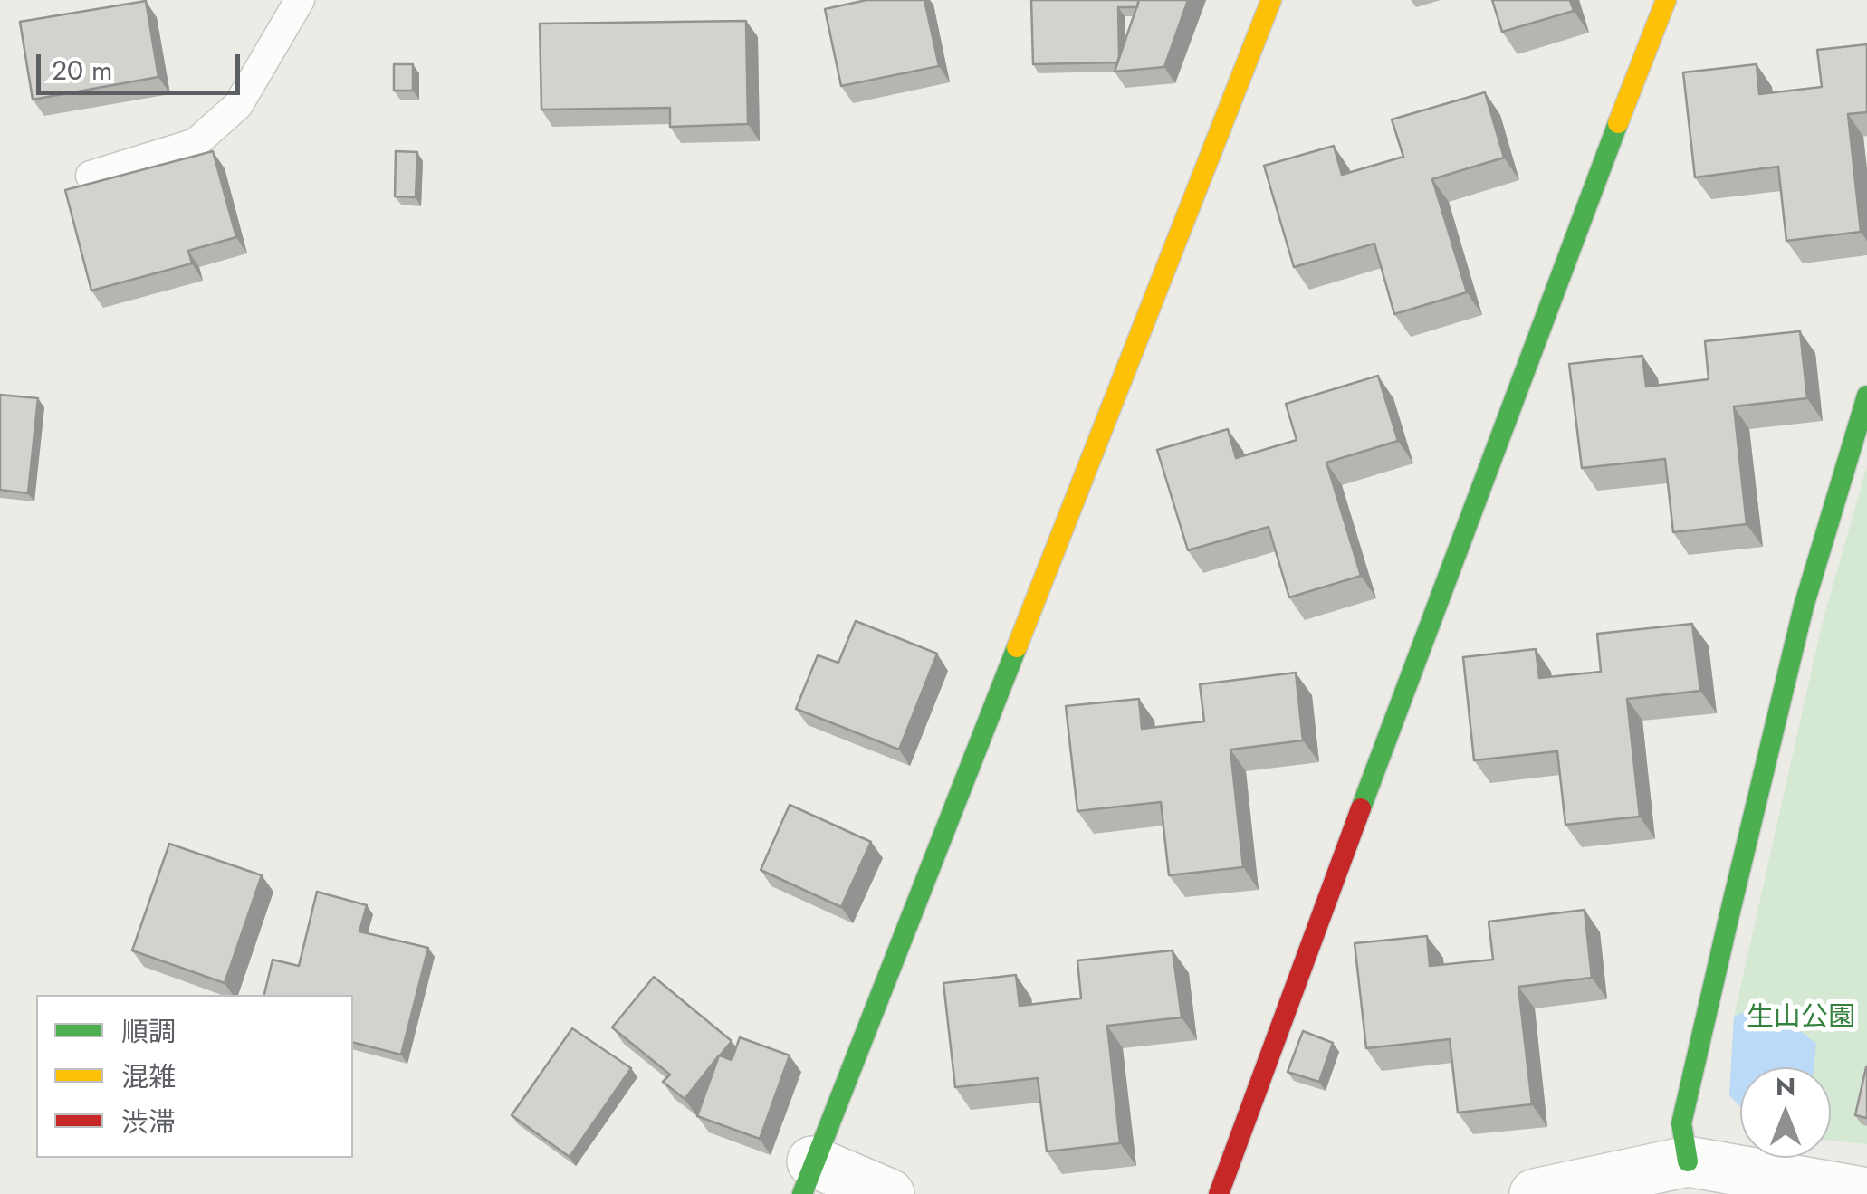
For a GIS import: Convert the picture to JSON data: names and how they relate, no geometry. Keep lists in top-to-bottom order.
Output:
{
  "parks": ["生山公園"],
  "legend": ["順調", "混雑", "渋滞"],
  "scale_bar": "20 m",
  "north": "top"
}
